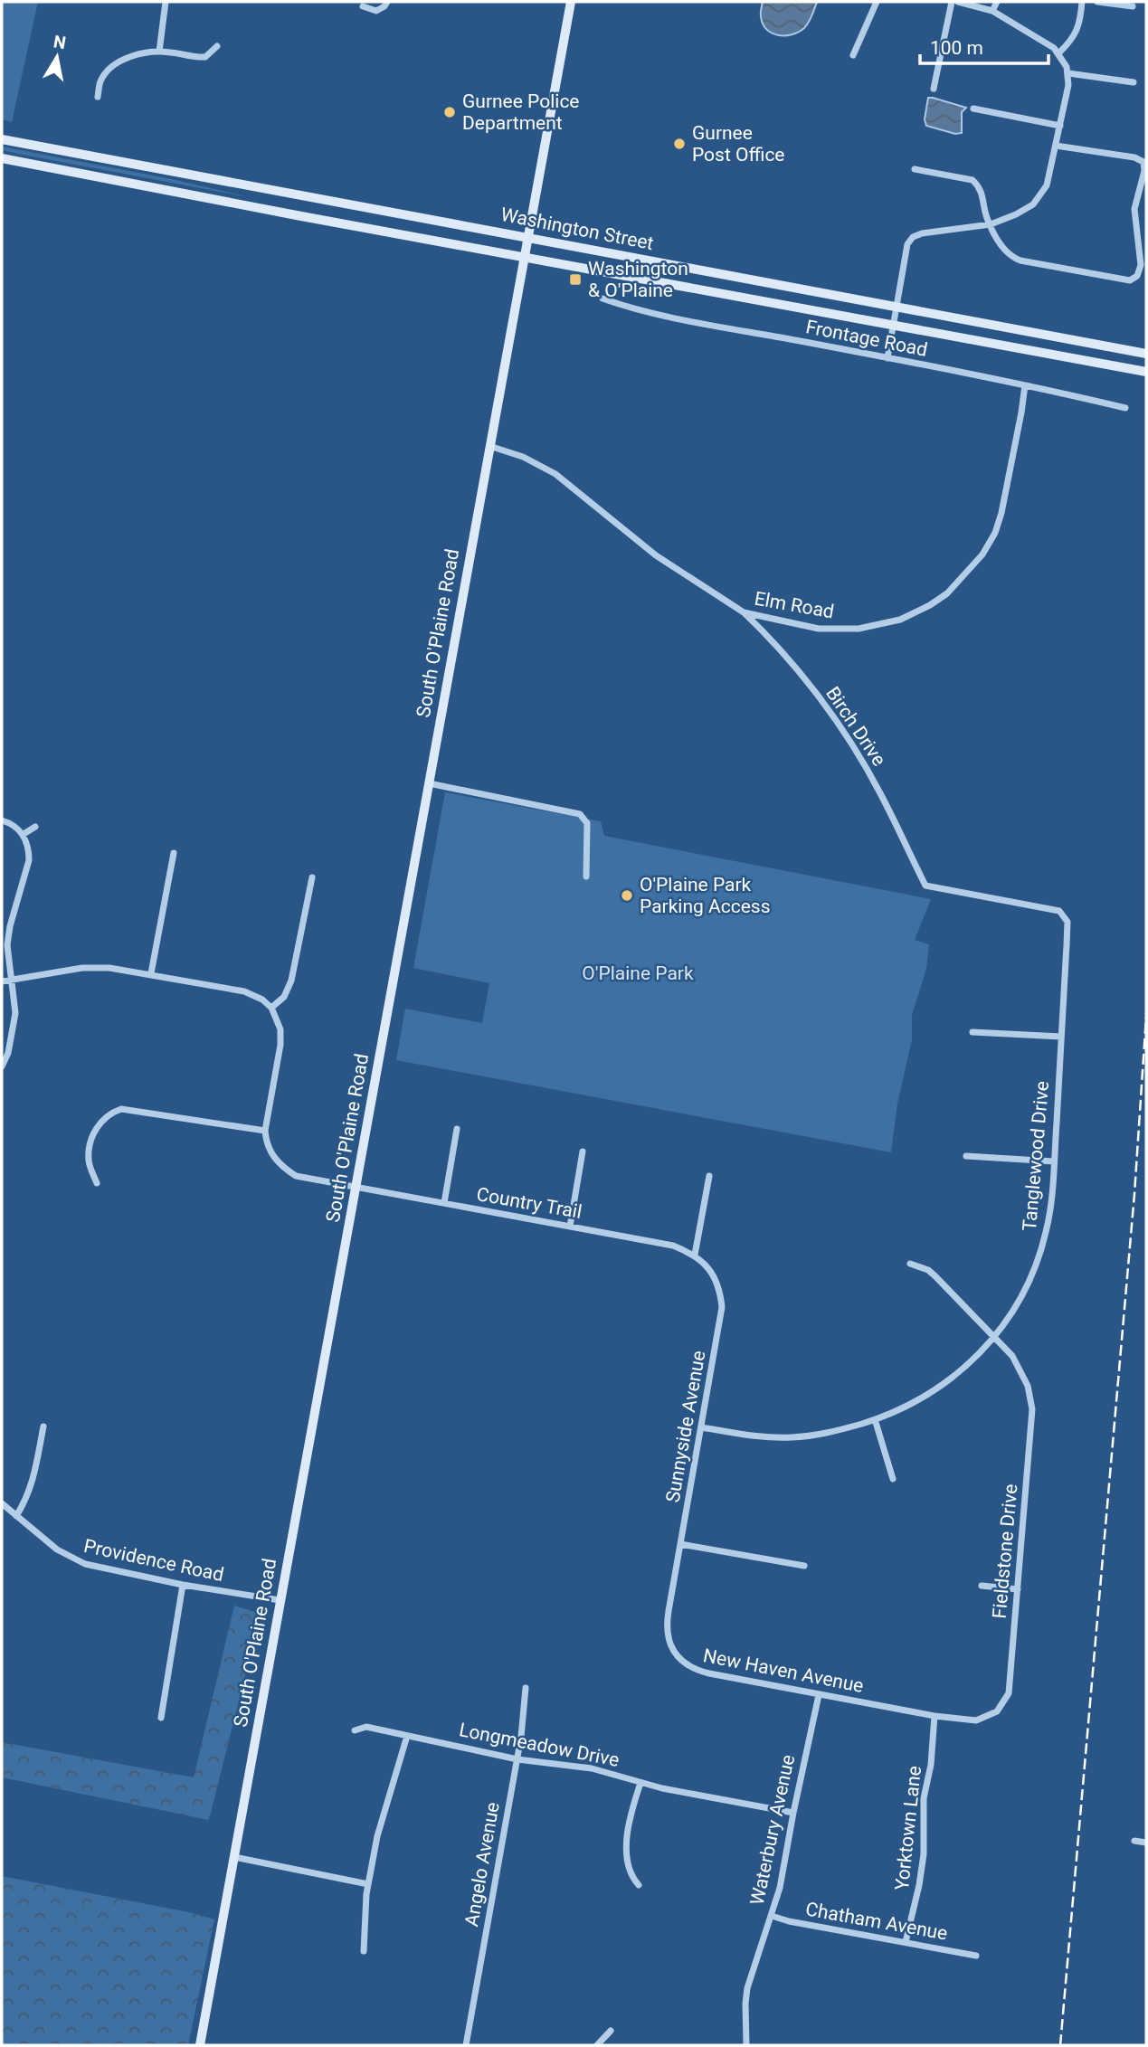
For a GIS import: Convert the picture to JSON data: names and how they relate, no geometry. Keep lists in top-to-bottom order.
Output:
{
  "streets": {
    "main road": ["Washington Street", "South O'Plaine Road"],
    "street": [
      "Frontage Road",
      "Elm Road",
      "Birch Drive",
      "Tanglewood Drive",
      "Country Trail",
      "Sunnyside Avenue",
      "Fieldstone Drive",
      "Providence Road",
      "New Haven Avenue",
      "Longmeadow Drive",
      "Yorktown Lane",
      "Waterbury Avenue",
      "Angelo Avenue",
      "Chatham Avenue"
    ]
  },
  "crossings": [
    ["Washington Street", "South O'Plaine Road"],
    ["Frontage Road", "Elm Road"],
    ["Elm Road", "South O'Plaine Road"],
    ["Elm Road", "Birch Drive"],
    ["South O'Plaine Road", "Country Trail"],
    ["South O'Plaine Road", "Providence Road"],
    ["Birch Drive", "Tanglewood Drive"],
    ["Tanglewood Drive", "Sunnyside Avenue"],
    ["Tanglewood Drive", "Fieldstone Drive"],
    ["Country Trail", "Sunnyside Avenue"],
    ["Sunnyside Avenue", "New Haven Avenue"],
    ["Fieldstone Drive", "New Haven Avenue"],
    ["Fieldstone Drive", "Yorktown Lane"],
    ["New Haven Avenue", "Yorktown Lane"],
    ["New Haven Avenue", "Waterbury Avenue"],
    ["Longmeadow Drive", "Waterbury Avenue"],
    ["Longmeadow Drive", "Angelo Avenue"],
    ["Yorktown Lane", "Chatham Avenue"],
    ["Waterbury Avenue", "Chatham Avenue"]
  ],
  "parks": ["O'Plaine Park"],
  "places": {
    "other": ["Gurnee Police Department", "Gurnee Post Office", "O'Plaine Park Parking Access"],
    "transit": ["Washington & O'Plaine"]
  },
  "scale_bar": "100 m",
  "north": "top"
}
